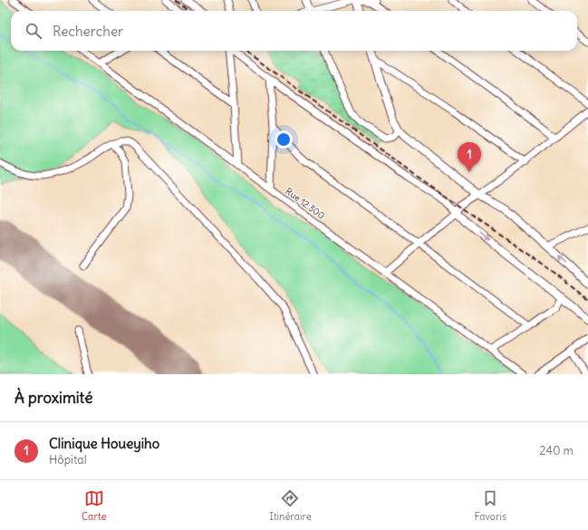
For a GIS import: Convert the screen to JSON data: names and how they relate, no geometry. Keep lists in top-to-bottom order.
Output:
{
  "streets": {
    "street": ["Rue 12.300"]
  },
  "page": {
    "search": "Rechercher",
    "pins": "1",
    "heading": "À proximité",
    "list": [
      {
        "mark": "1",
        "name": "Clinique Houeyiho",
        "note": "Hôpital",
        "value": "240 m"
      }
    ],
    "nav": ["Carte", "Itinéraire", "Favoris"]
  }
}
